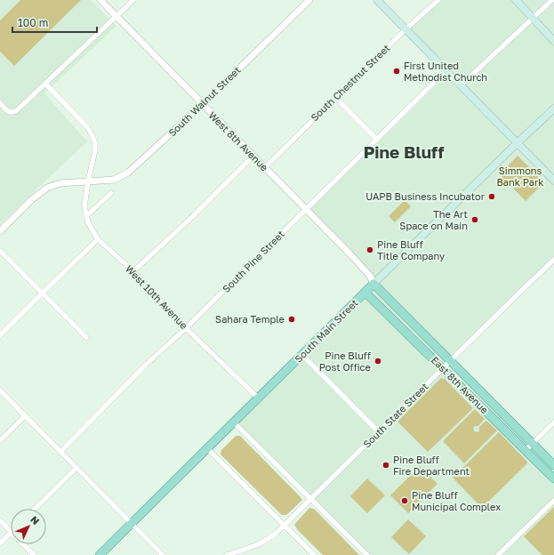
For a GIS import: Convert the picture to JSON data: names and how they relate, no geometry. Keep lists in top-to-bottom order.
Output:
{
  "streets": {
    "main road": ["South Main Street", "East 8th Avenue"],
    "street": [
      "South Chestnut Street",
      "South Walnut Street",
      "West 8th Avenue",
      "South Pine Street",
      "West 10th Avenue",
      "South State Street"
    ]
  },
  "crossings": [
    ["South Chestnut Street", "West 8th Avenue"],
    ["South Walnut Street", "West 8th Avenue"],
    ["South Walnut Street", "West 10th Avenue"],
    ["West 8th Avenue", "South Pine Street"],
    ["West 8th Avenue", "South Main Street"],
    ["West 8th Avenue", "East 8th Avenue"],
    ["South Pine Street", "West 10th Avenue"],
    ["West 10th Avenue", "South Main Street"],
    ["South Main Street", "East 8th Avenue"],
    ["East 8th Avenue", "South State Street"]
  ],
  "districts": ["Pine Bluff"],
  "parks": ["Simmons Bank Park"],
  "places": [
    "First United Methodist Church",
    "UAPB Business Incubator",
    "The Art Space on Main",
    "Pine Bluff Title Company",
    "Sahara Temple",
    "Pine Bluff Post Office",
    "Pine Bluff Fire Department",
    "Pine Bluff Municipal Complex"
  ],
  "scale_bar": "100 m",
  "north": "top right"
}
